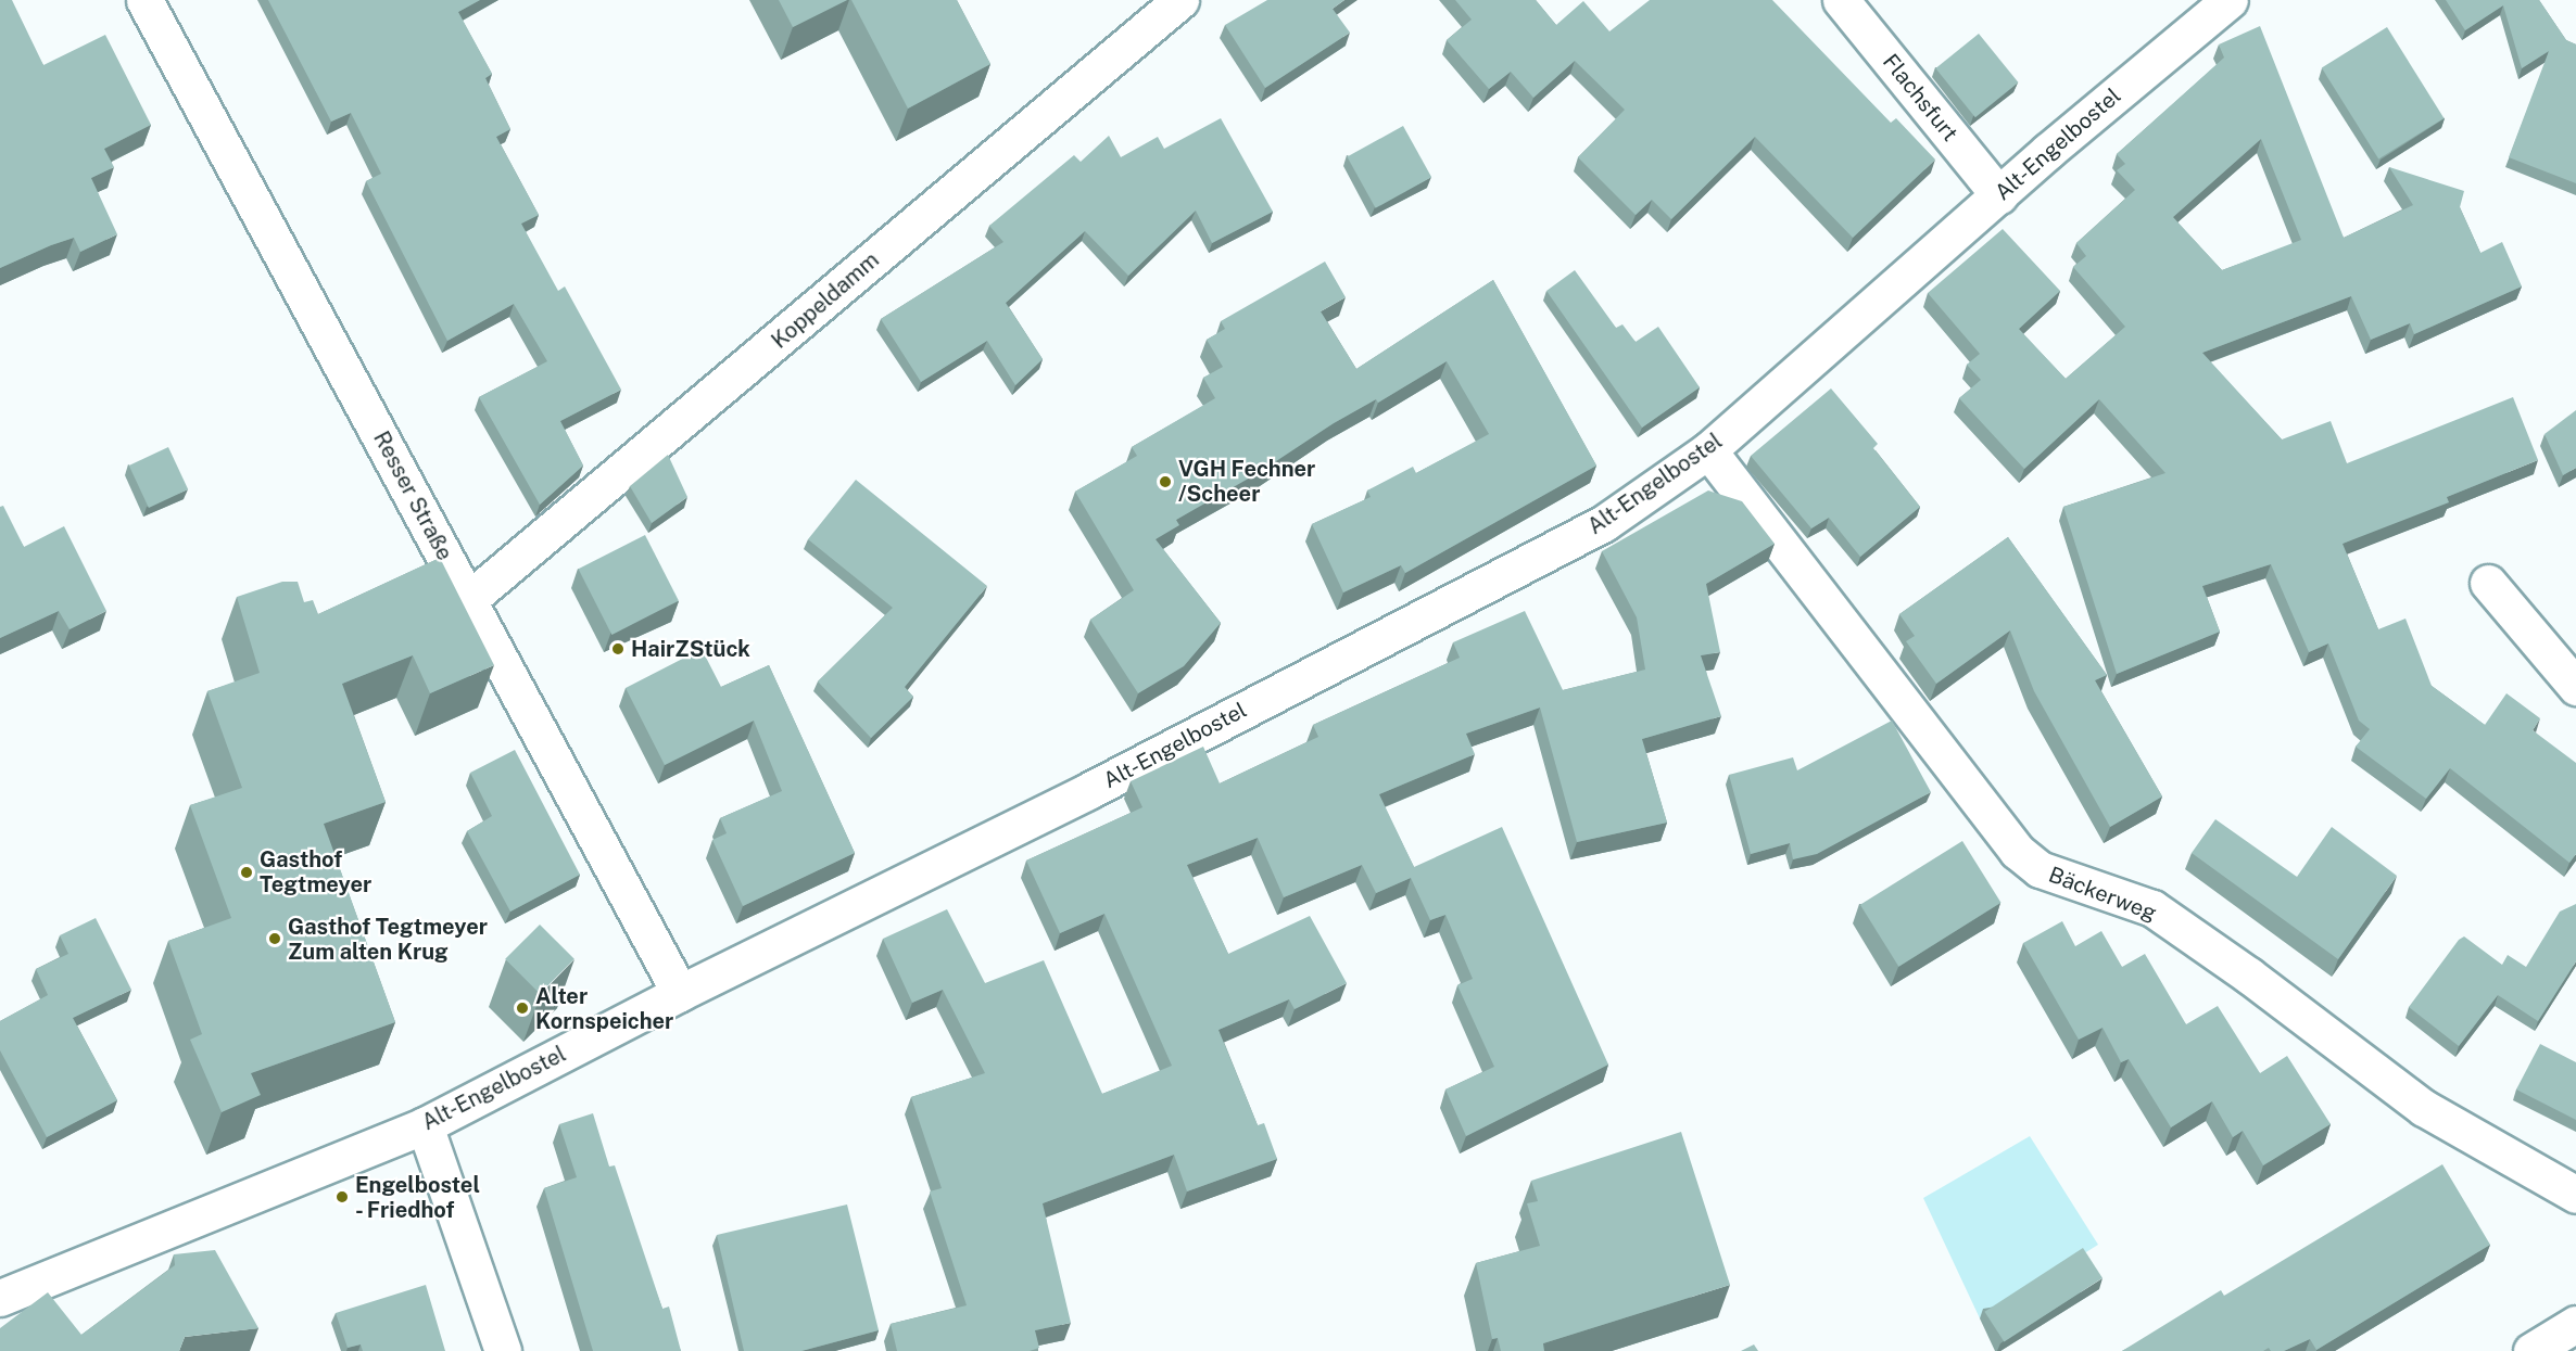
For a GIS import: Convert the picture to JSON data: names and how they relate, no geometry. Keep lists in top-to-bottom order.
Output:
{
  "streets": {
    "street": [
      "Flachsfurt",
      "Alt-Engelbostel",
      "Koppeldamm",
      "Resser Straße",
      "Bäckerweg"
    ]
  },
  "crossings": [
    ["Flachsfurt", "Alt-Engelbostel"],
    ["Alt-Engelbostel", "Resser Straße"],
    ["Alt-Engelbostel", "Bäckerweg"],
    ["Koppeldamm", "Resser Straße"]
  ],
  "places": [
    "VGH Fechner /Scheer",
    "HairZStück",
    "Gasthof Tegtmeyer",
    "Gasthof Tegtmeyer Zum alten Krug",
    "Alter Kornspeicher",
    "Engelbostel - Friedhof"
  ]
}
